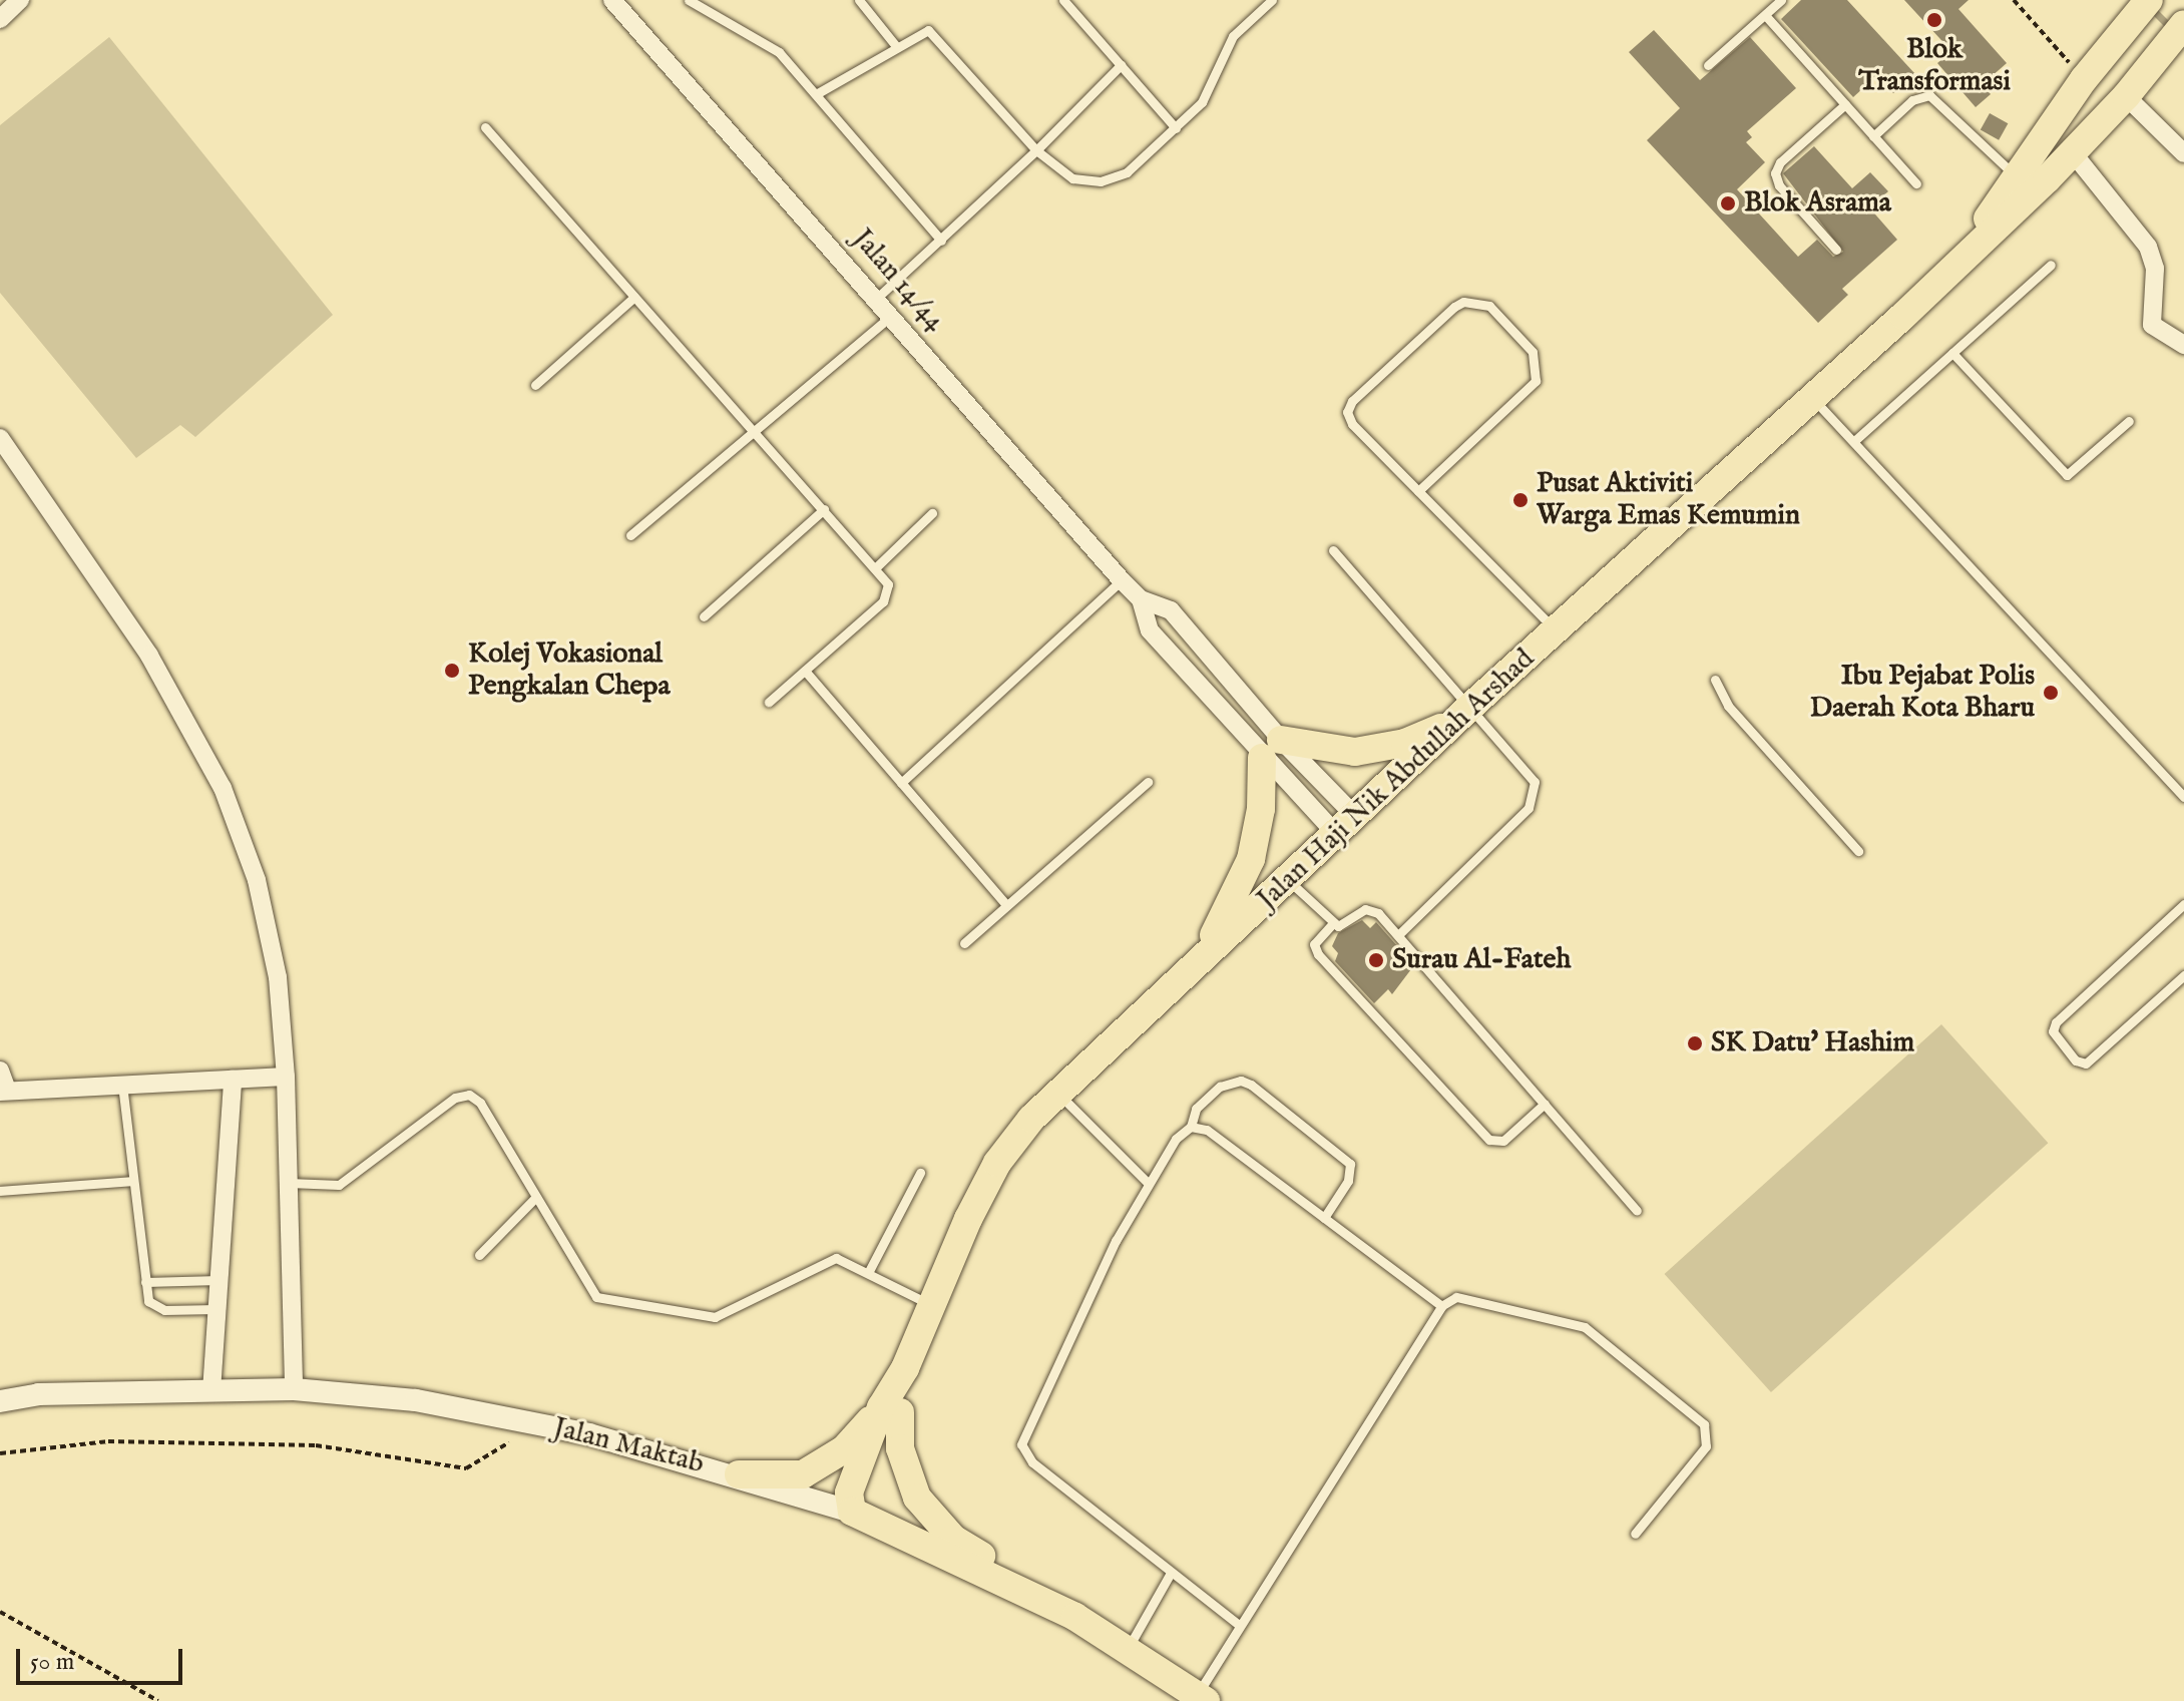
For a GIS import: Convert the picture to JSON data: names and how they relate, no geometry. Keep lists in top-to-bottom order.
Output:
{
  "streets": {
    "main road": ["Jalan Haji Nik Abdullah Arshad", "Jalan Maktab"],
    "street": ["Jalan 14/44"]
  },
  "crossings": [
    ["Jalan 14/44", "Jalan Haji Nik Abdullah Arshad"],
    ["Jalan Haji Nik Abdullah Arshad", "Jalan Maktab"]
  ],
  "places": [
    "Blok Transformasi",
    "Blok Asrama",
    "Pusat Aktiviti Warga Emas Kemumin",
    "Kolej Vokasional Pengkalan Chepa",
    "Ibu Pejabat Polis Daerah Kota Bharu",
    "Surau Al-Fateh",
    "SK Datu' Hashim"
  ],
  "scale_bar": "50 m"
}
